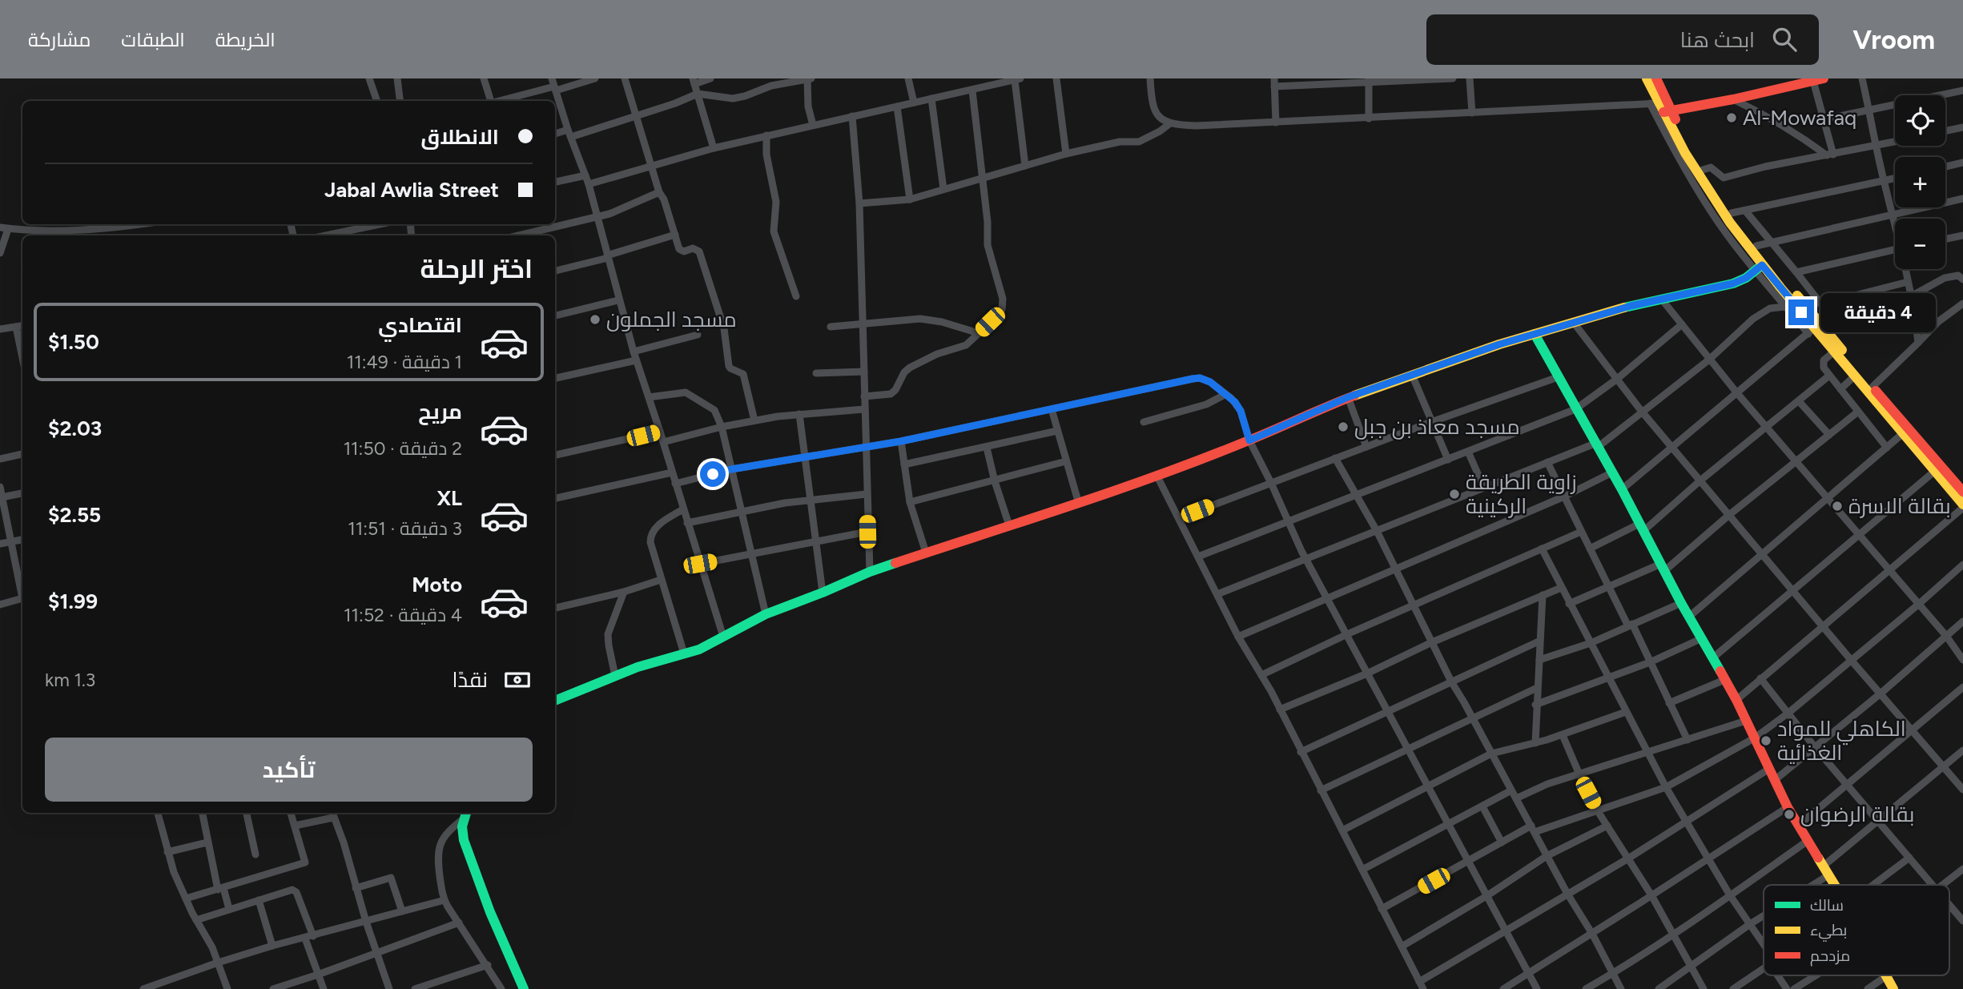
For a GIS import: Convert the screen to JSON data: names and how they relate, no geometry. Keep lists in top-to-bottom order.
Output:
{
  "places": [
    "Al-Mowafaq",
    "مسجد الجملون",
    "مسجد معاذ بن جبل",
    "زاوية الطريقة الركينية",
    "بقالة الاسرة",
    "الكاهلي للمواد الغذائية",
    "بقالة الرضوان"
  ],
  "legend": ["سالك", "بطيء", "مزدحم"],
  "page": {
    "header": "Vroom",
    "search": "ابحث هنا",
    "nav": ["الخريطة", "الطبقات", "مشاركة"],
    "map_buttons": ["+", "−"],
    "banner": ["الانطلاق", "Jabal Awlia Street"],
    "heading": "اختر الرحلة",
    "bubble": "4 دقيقة",
    "list": [
      {
        "name": "اقتصادي",
        "note": "1 دقيقة · 11:49",
        "value": "$1.50"
      },
      {
        "name": "مريح",
        "note": "2 دقيقة · 11:50",
        "value": "$2.03"
      },
      {
        "name": "XL",
        "note": "3 دقيقة · 11:51",
        "value": "$2.55"
      },
      {
        "name": "Moto",
        "note": "4 دقيقة · 11:52",
        "value": "$1.99"
      }
    ],
    "pay": ["نقدًا", "1.3 km"],
    "buttons": "تأكيد"
  }
}
